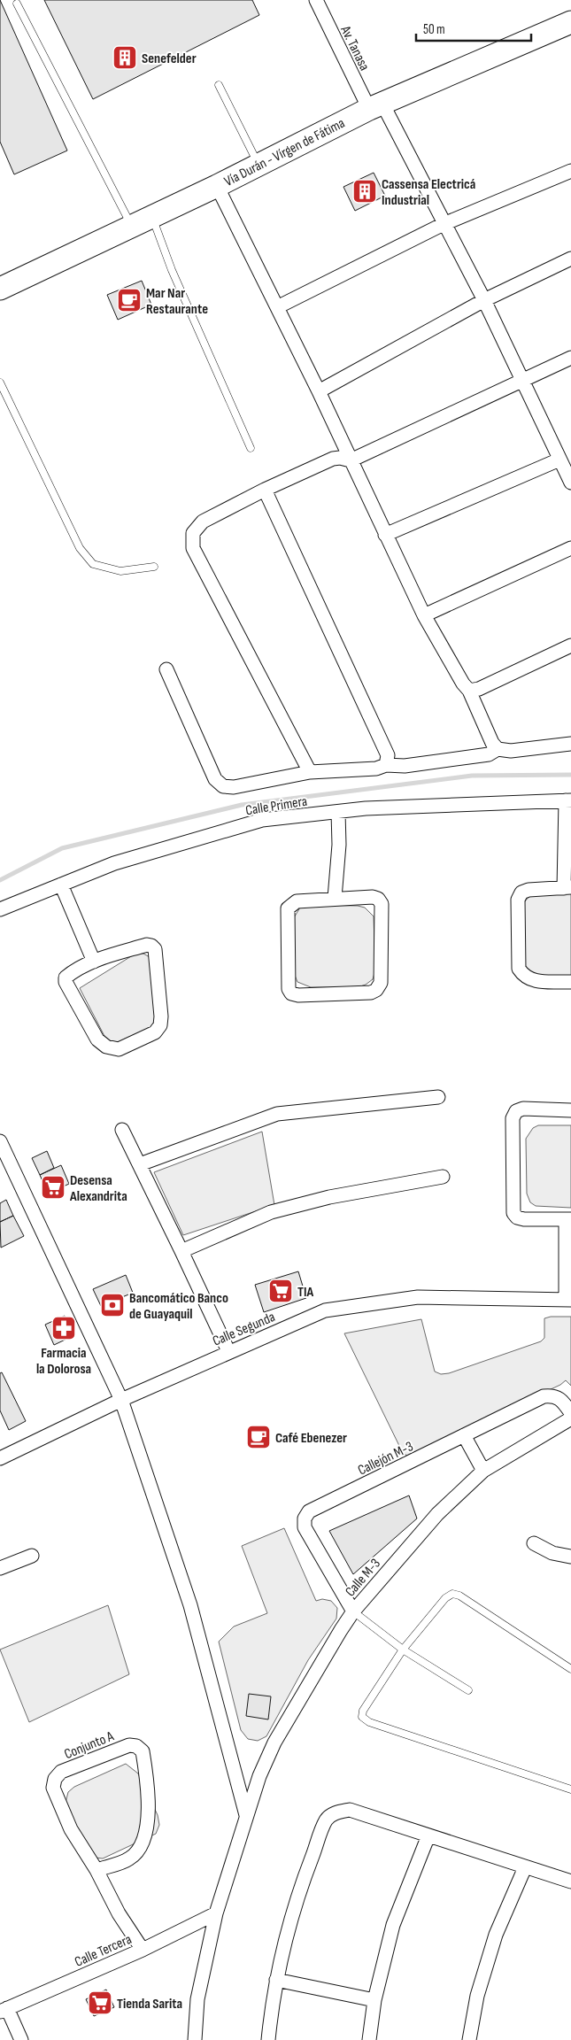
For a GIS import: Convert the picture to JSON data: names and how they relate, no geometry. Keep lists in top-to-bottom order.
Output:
{
  "streets": {
    "main road": ["Vía Durán - Vírgen de Fátima"],
    "street": [
      "Av. Tanasa",
      "Calle Primera",
      "Calle Segunda",
      "Callejón M-3",
      "Calle M-3",
      "Conjunto A",
      "Calle Tercera"
    ]
  },
  "crossings": [
    ["Av. Tanasa", "Vía Durán - Vírgen de Fátima"],
    ["Callejón M-3", "Calle M-3"],
    ["Calle M-3", "Calle Tercera"],
    ["Conjunto A", "Calle Tercera"]
  ],
  "places": {
    "building": ["Senefelder", "Cassensa Electricá Industrial"],
    "cafe": ["Mar Nar Restaurante", "Café Ebenezer"],
    "supermarket": ["Desensa Alexandrita", "TIA", "Tienda Sarita"],
    "bank": ["Bancomático Banco de Guayaquil"],
    "pharmacy": ["Farmacia la Dolorosa"]
  },
  "scale_bar": "50 m"
}
